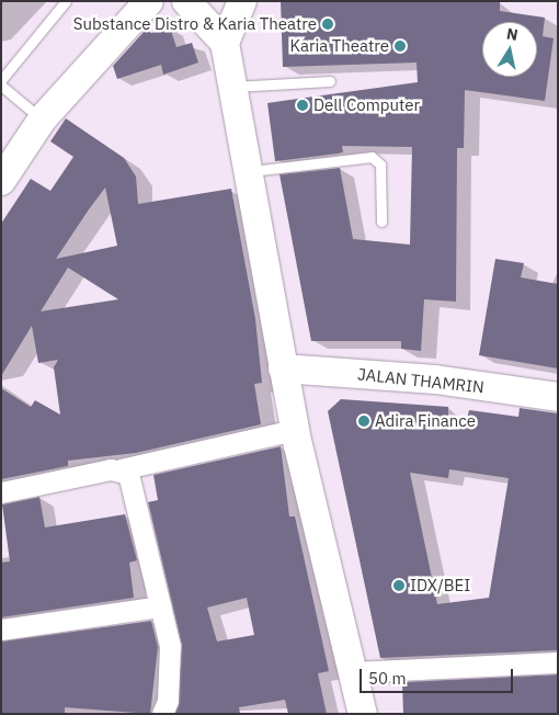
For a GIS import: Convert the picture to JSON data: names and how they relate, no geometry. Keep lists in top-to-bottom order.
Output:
{
  "streets": {
    "main road": ["JALAN THAMRIN"]
  },
  "places": [
    "Substance Distro & Karia Theatre",
    "Karia Theatre",
    "Dell Computer",
    "Adira Finance",
    "IDX/BEI"
  ],
  "scale_bar": "50 m",
  "north": "top"
}
